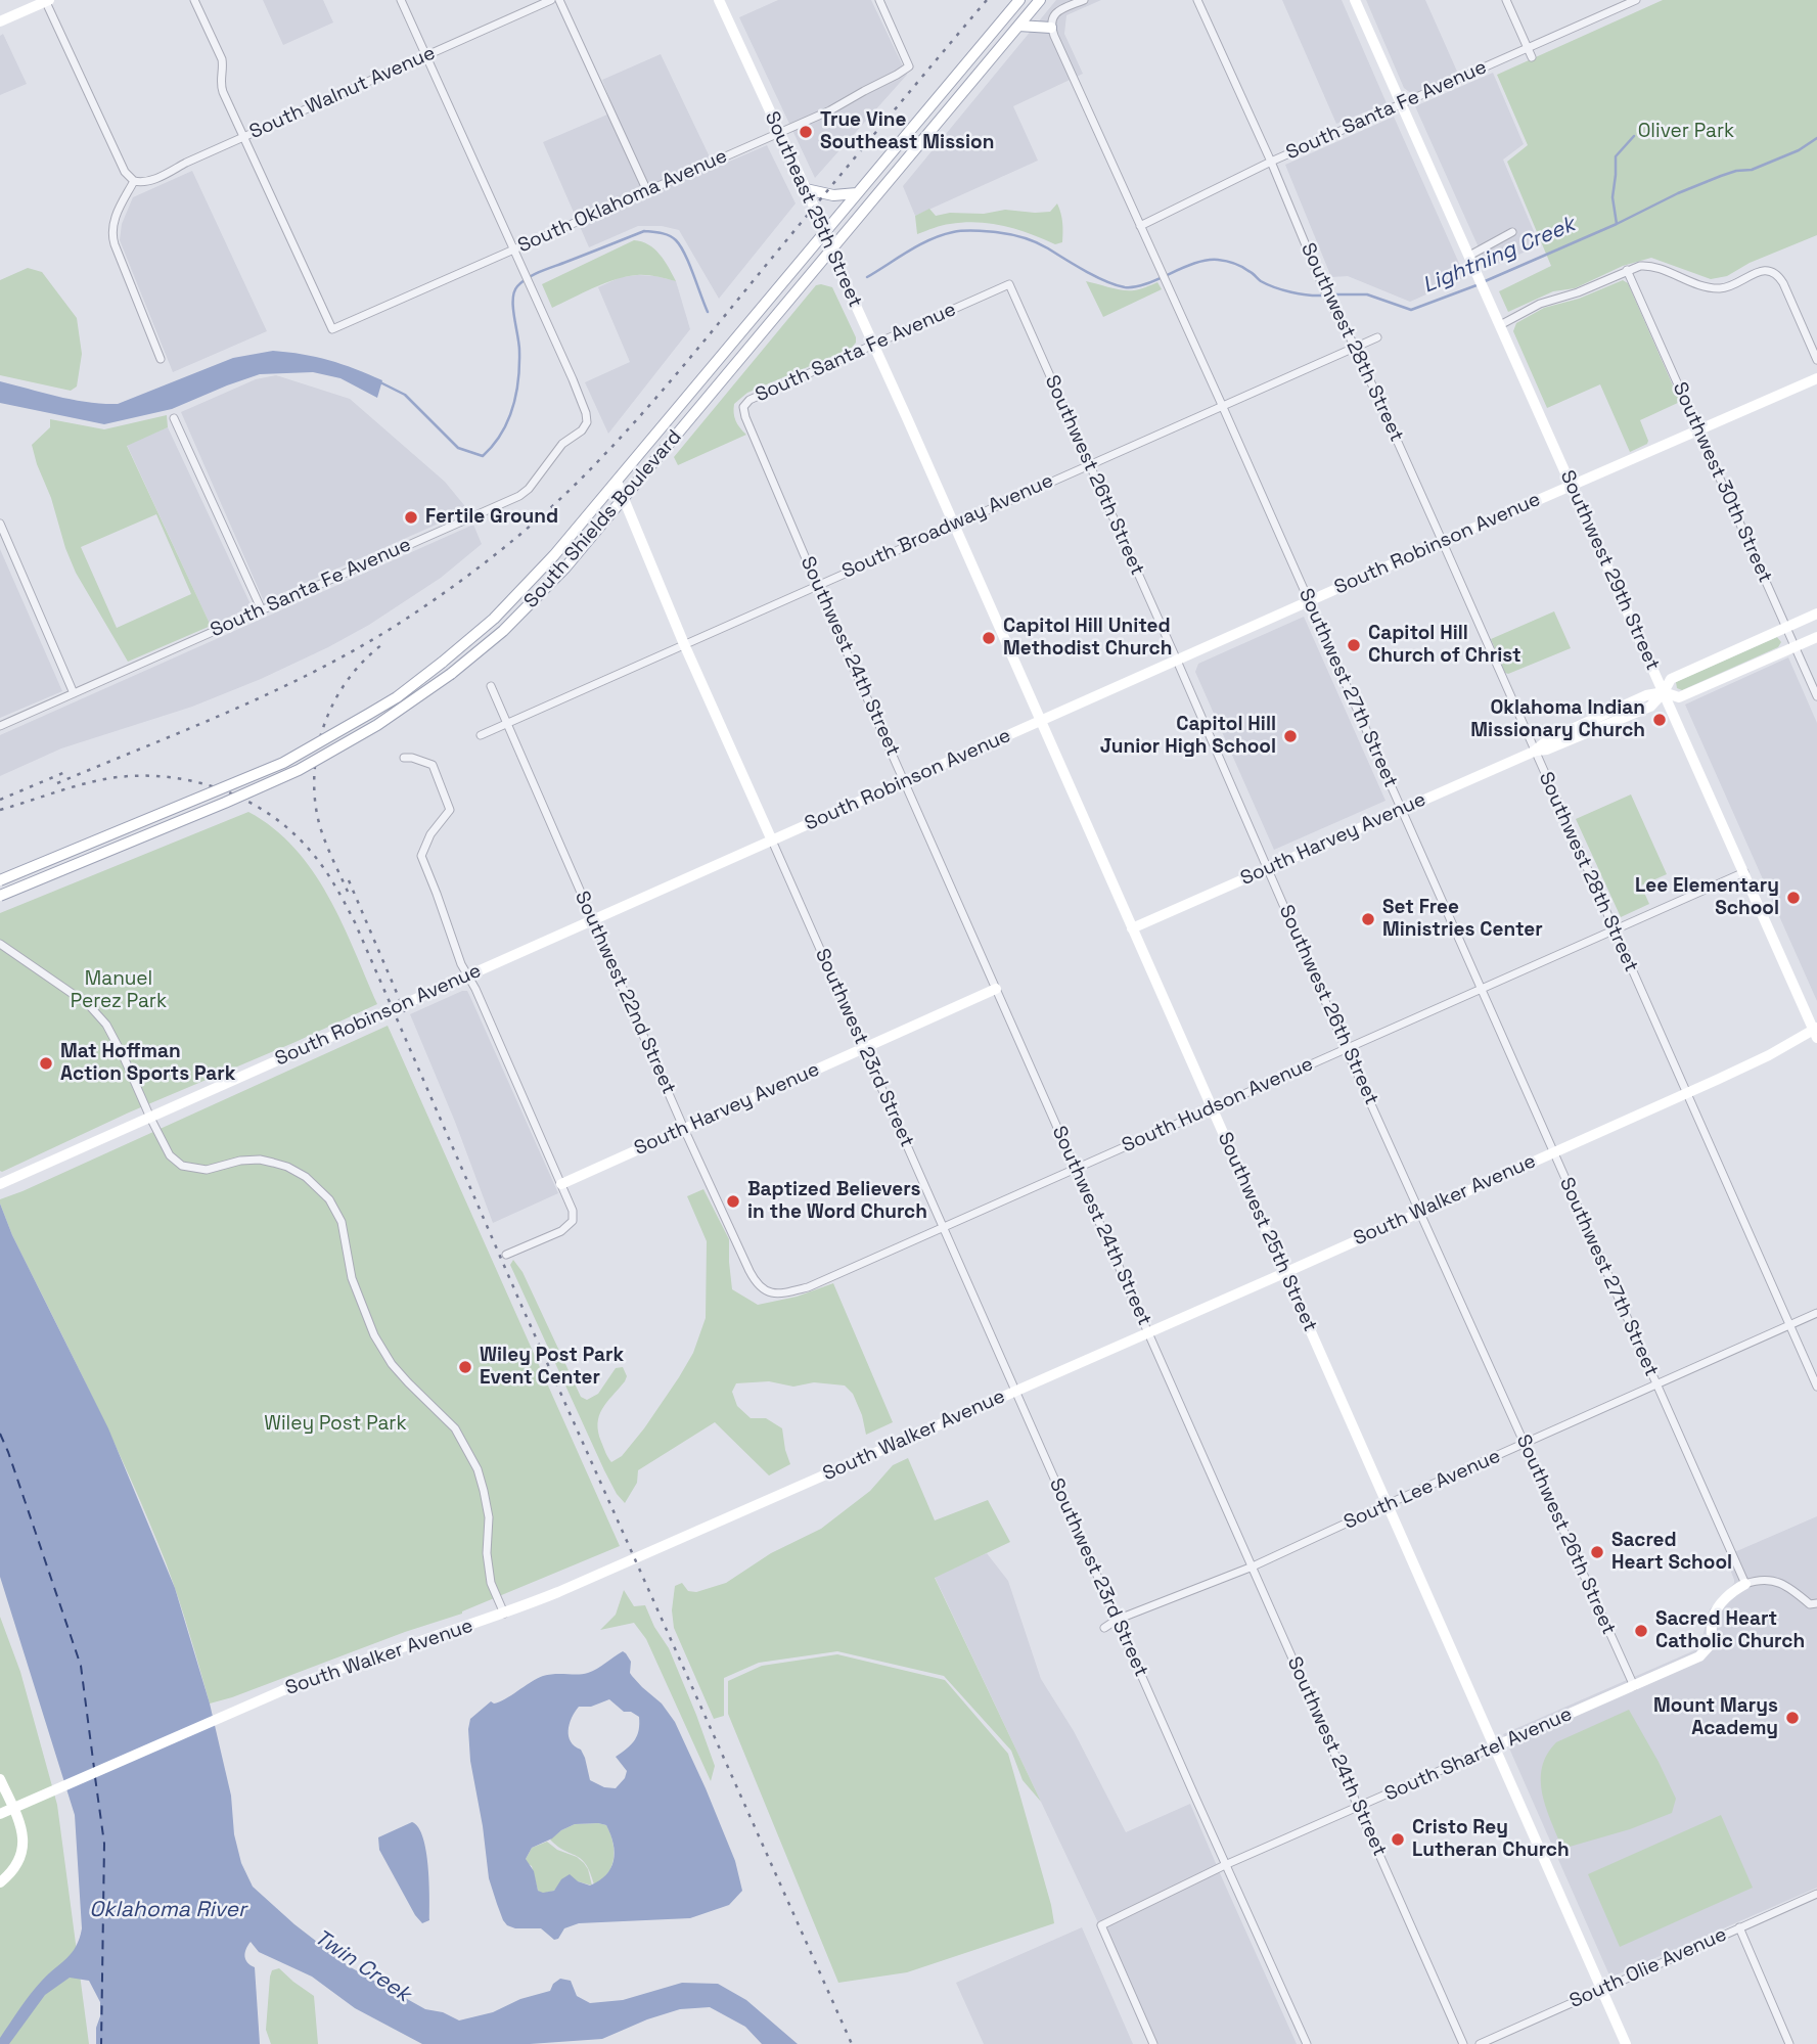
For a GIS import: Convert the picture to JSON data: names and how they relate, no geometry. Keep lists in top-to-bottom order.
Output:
{
  "streets": {
    "main road": [
      "Southeast 25th Street",
      "South Shields Boulevard",
      "South Robinson Avenue",
      "Southwest 29th Street",
      "South Harvey Avenue",
      "Southwest 23rd Street",
      "South Walker Avenue",
      "Southwest 25th Street",
      "South Shartel Avenue"
    ],
    "street": [
      "South Walnut Avenue",
      "South Santa Fe Avenue",
      "South Oklahoma Avenue",
      "Southwest 28th Street",
      "Southwest 26th Street",
      "Southwest 30th Street",
      "South Broadway Avenue",
      "Southwest 24th Street",
      "Southwest 27th Street",
      "Southwest 22nd Street",
      "South Hudson Avenue",
      "South Lee Avenue",
      "South Olie Avenue"
    ]
  },
  "crossings": [
    ["South Walnut Avenue", "South Oklahoma Avenue"],
    ["South Santa Fe Avenue", "South Oklahoma Avenue"],
    ["South Santa Fe Avenue", "Southeast 25th Street"],
    ["South Santa Fe Avenue", "Southwest 28th Street"],
    ["South Santa Fe Avenue", "Southwest 26th Street"],
    ["South Santa Fe Avenue", "Southwest 29th Street"],
    ["South Santa Fe Avenue", "Southwest 24th Street"],
    ["South Santa Fe Avenue", "Southwest 27th Street"],
    ["South Oklahoma Avenue", "Southeast 25th Street"],
    ["Southeast 25th Street", "South Shields Boulevard"],
    ["Southeast 25th Street", "Southwest 25th Street"],
    ["Southwest 28th Street", "South Broadway Avenue"],
    ["Southwest 28th Street", "South Robinson Avenue"],
    ["Southwest 28th Street", "South Harvey Avenue"],
    ["Southwest 28th Street", "South Hudson Avenue"],
    ["Southwest 28th Street", "South Walker Avenue"],
    ["Southwest 28th Street", "South Lee Avenue"],
    ["Southwest 26th Street", "South Broadway Avenue"],
    ["Southwest 26th Street", "South Robinson Avenue"],
    ["Southwest 26th Street", "South Harvey Avenue"],
    ["Southwest 26th Street", "South Hudson Avenue"],
    ["Southwest 26th Street", "South Walker Avenue"],
    ["Southwest 26th Street", "South Lee Avenue"],
    ["Southwest 26th Street", "South Shartel Avenue"],
    ["Southwest 30th Street", "South Robinson Avenue"],
    ["Southwest 30th Street", "South Harvey Avenue"],
    ["South Shields Boulevard", "Southwest 23rd Street"],
    ["South Broadway Avenue", "Southwest 24th Street"],
    ["South Broadway Avenue", "Southwest 27th Street"],
    ["South Broadway Avenue", "Southwest 22nd Street"],
    ["South Broadway Avenue", "Southwest 23rd Street"],
    ["South Broadway Avenue", "Southwest 25th Street"],
    ["South Robinson Avenue", "Southwest 29th Street"],
    ["South Robinson Avenue", "Southwest 24th Street"],
    ["South Robinson Avenue", "Southwest 27th Street"],
    ["South Robinson Avenue", "Southwest 22nd Street"],
    ["South Robinson Avenue", "Southwest 23rd Street"],
    ["South Robinson Avenue", "Southwest 25th Street"],
    ["Southwest 29th Street", "South Harvey Avenue"],
    ["Southwest 29th Street", "South Hudson Avenue"],
    ["Southwest 29th Street", "South Walker Avenue"],
    ["Southwest 24th Street", "South Harvey Avenue"],
    ["Southwest 24th Street", "South Hudson Avenue"],
    ["Southwest 24th Street", "South Walker Avenue"],
    ["Southwest 24th Street", "South Lee Avenue"],
    ["Southwest 24th Street", "South Shartel Avenue"],
    ["Southwest 27th Street", "South Harvey Avenue"],
    ["Southwest 27th Street", "South Hudson Avenue"],
    ["Southwest 27th Street", "South Walker Avenue"],
    ["Southwest 27th Street", "South Lee Avenue"],
    ["Southwest 27th Street", "South Shartel Avenue"],
    ["South Harvey Avenue", "Southwest 22nd Street"],
    ["South Harvey Avenue", "Southwest 23rd Street"],
    ["South Harvey Avenue", "Southwest 25th Street"],
    ["Southwest 22nd Street", "South Hudson Avenue"],
    ["Southwest 23rd Street", "South Hudson Avenue"],
    ["Southwest 23rd Street", "South Walker Avenue"],
    ["Southwest 23rd Street", "South Lee Avenue"],
    ["Southwest 23rd Street", "South Shartel Avenue"],
    ["South Hudson Avenue", "Southwest 25th Street"],
    ["South Walker Avenue", "Southwest 25th Street"],
    ["Southwest 25th Street", "South Lee Avenue"],
    ["Southwest 25th Street", "South Shartel Avenue"],
    ["Southwest 25th Street", "South Olie Avenue"]
  ],
  "water": ["Lightning Creek", "Oklahoma River", "Twin Creek"],
  "parks": ["Oliver Park", "Manuel Perez Park", "Wiley Post Park"],
  "places": [
    "True Vine Southeast Mission",
    "Fertile Ground",
    "Capitol Hill United Methodist Church",
    "Capitol Hill Church of Christ",
    "Oklahoma Indian Missionary Church",
    "Capitol Hill Junior High School",
    "Lee Elementary School",
    "Set Free Ministries Center",
    "Mat Hoffman Action Sports Park",
    "Baptized Believers in the Word Church",
    "Wiley Post Park Event Center",
    "Sacred Heart School",
    "Sacred Heart Catholic Church",
    "Mount Marys Academy",
    "Cristo Rey Lutheran Church"
  ]
}
